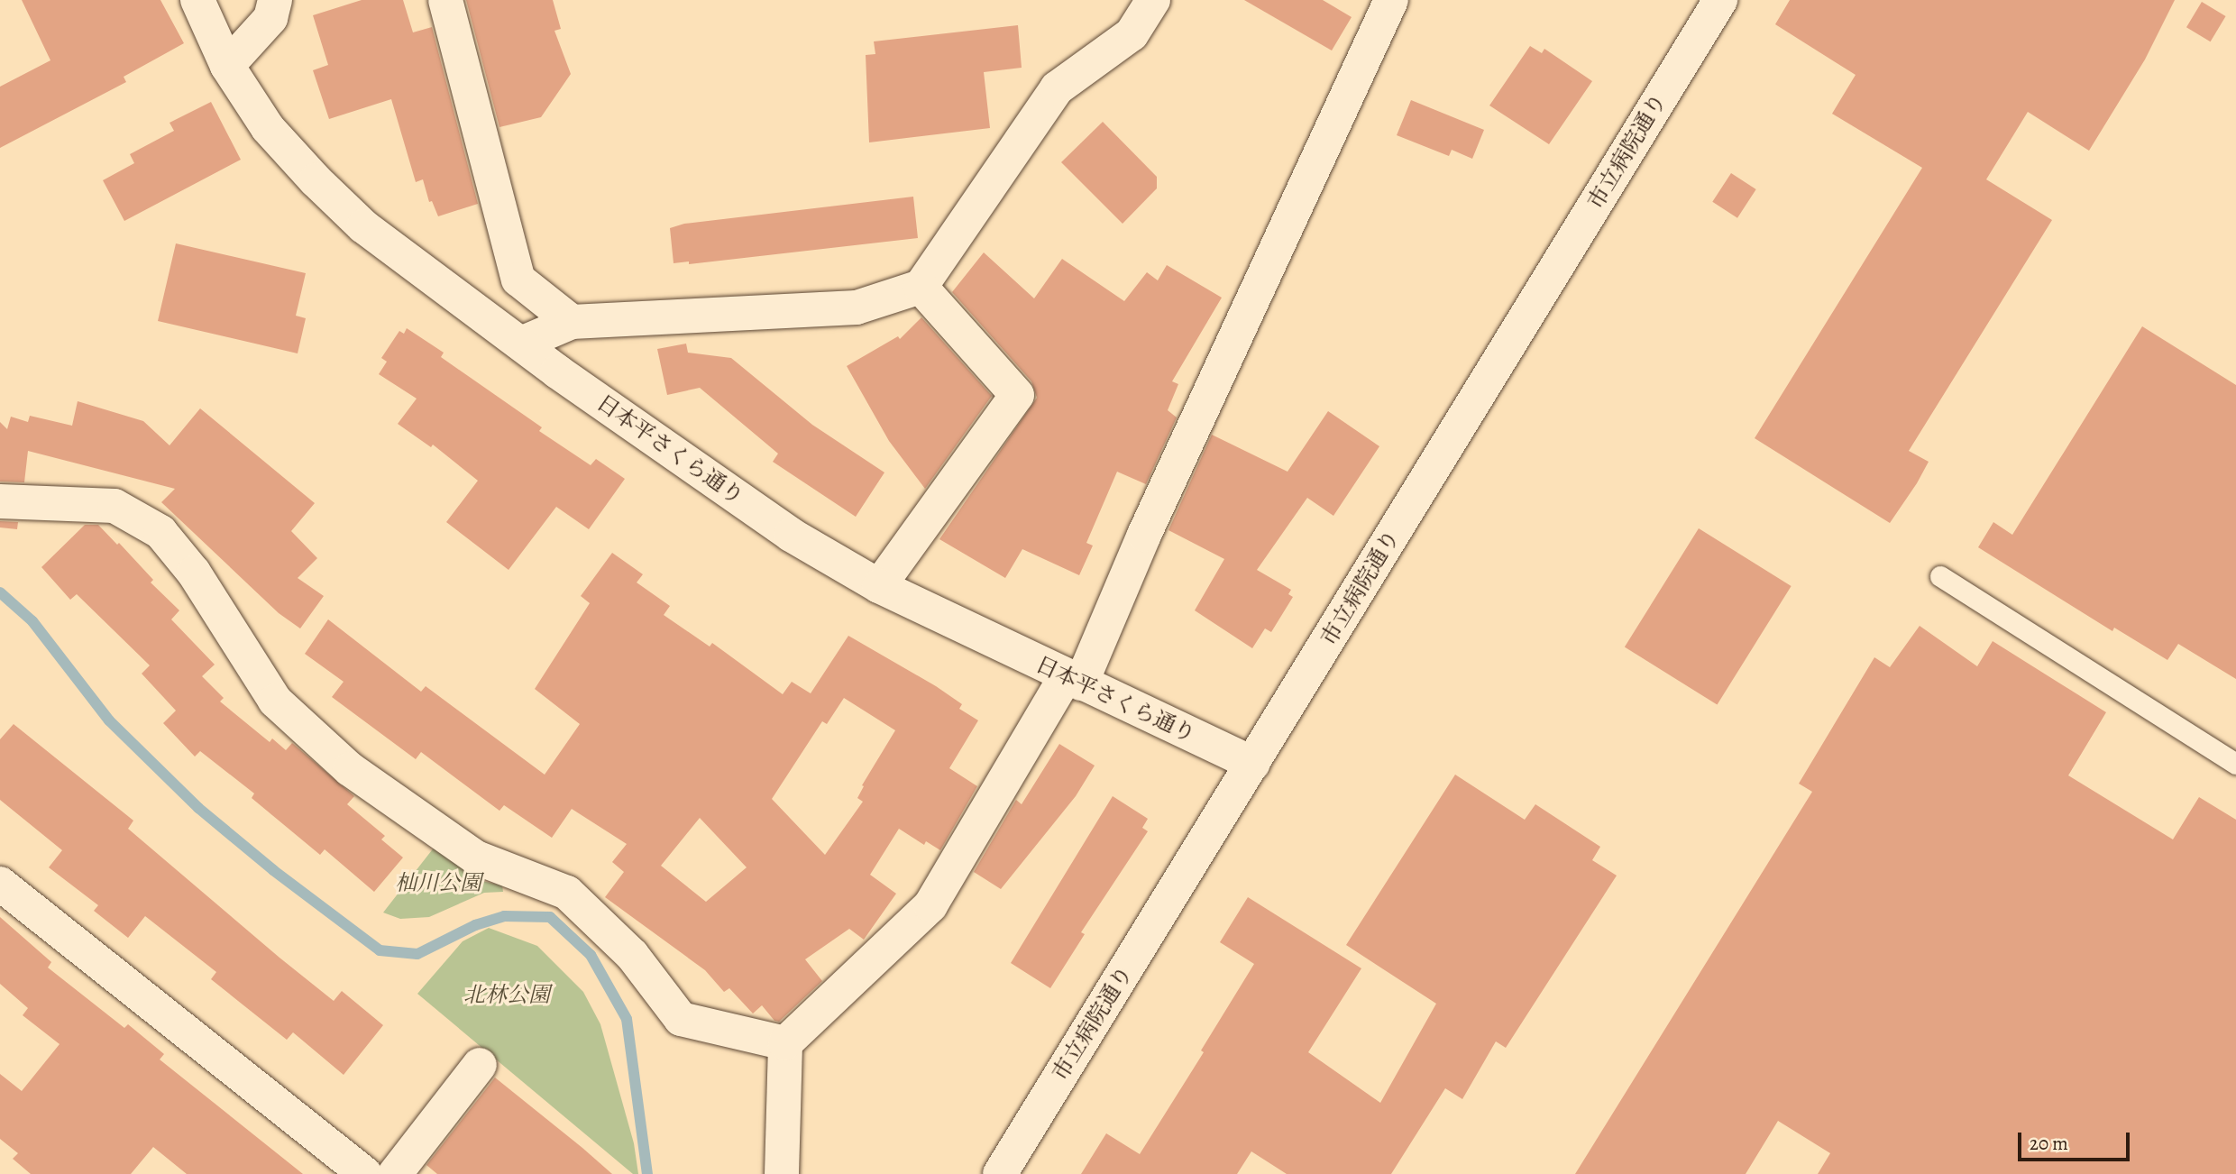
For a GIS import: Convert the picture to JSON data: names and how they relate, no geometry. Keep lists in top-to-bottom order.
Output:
{
  "streets": {
    "street": ["市立病院通り", "日本平さくら通り"]
  },
  "crossings": [
    ["市立病院通り", "日本平さくら通り"]
  ],
  "parks": ["杣川公園", "北林公園"],
  "scale_bar": "20 m"
}
